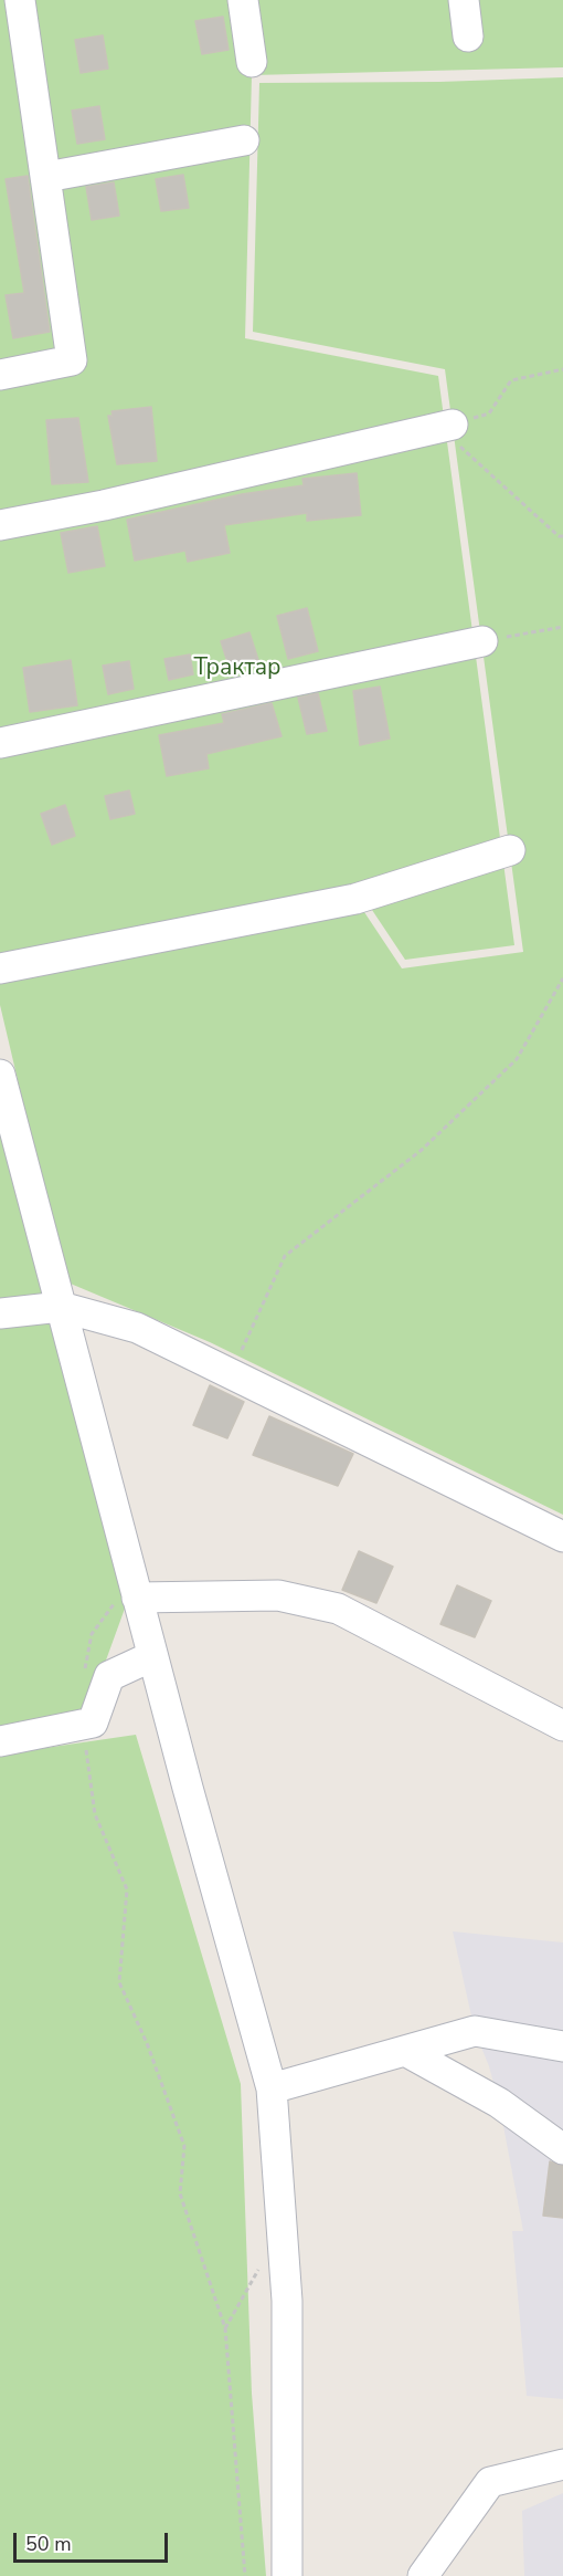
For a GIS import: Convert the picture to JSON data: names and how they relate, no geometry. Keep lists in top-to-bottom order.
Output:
{
  "parks": ["Трактар"],
  "scale_bar": "50 m"
}
